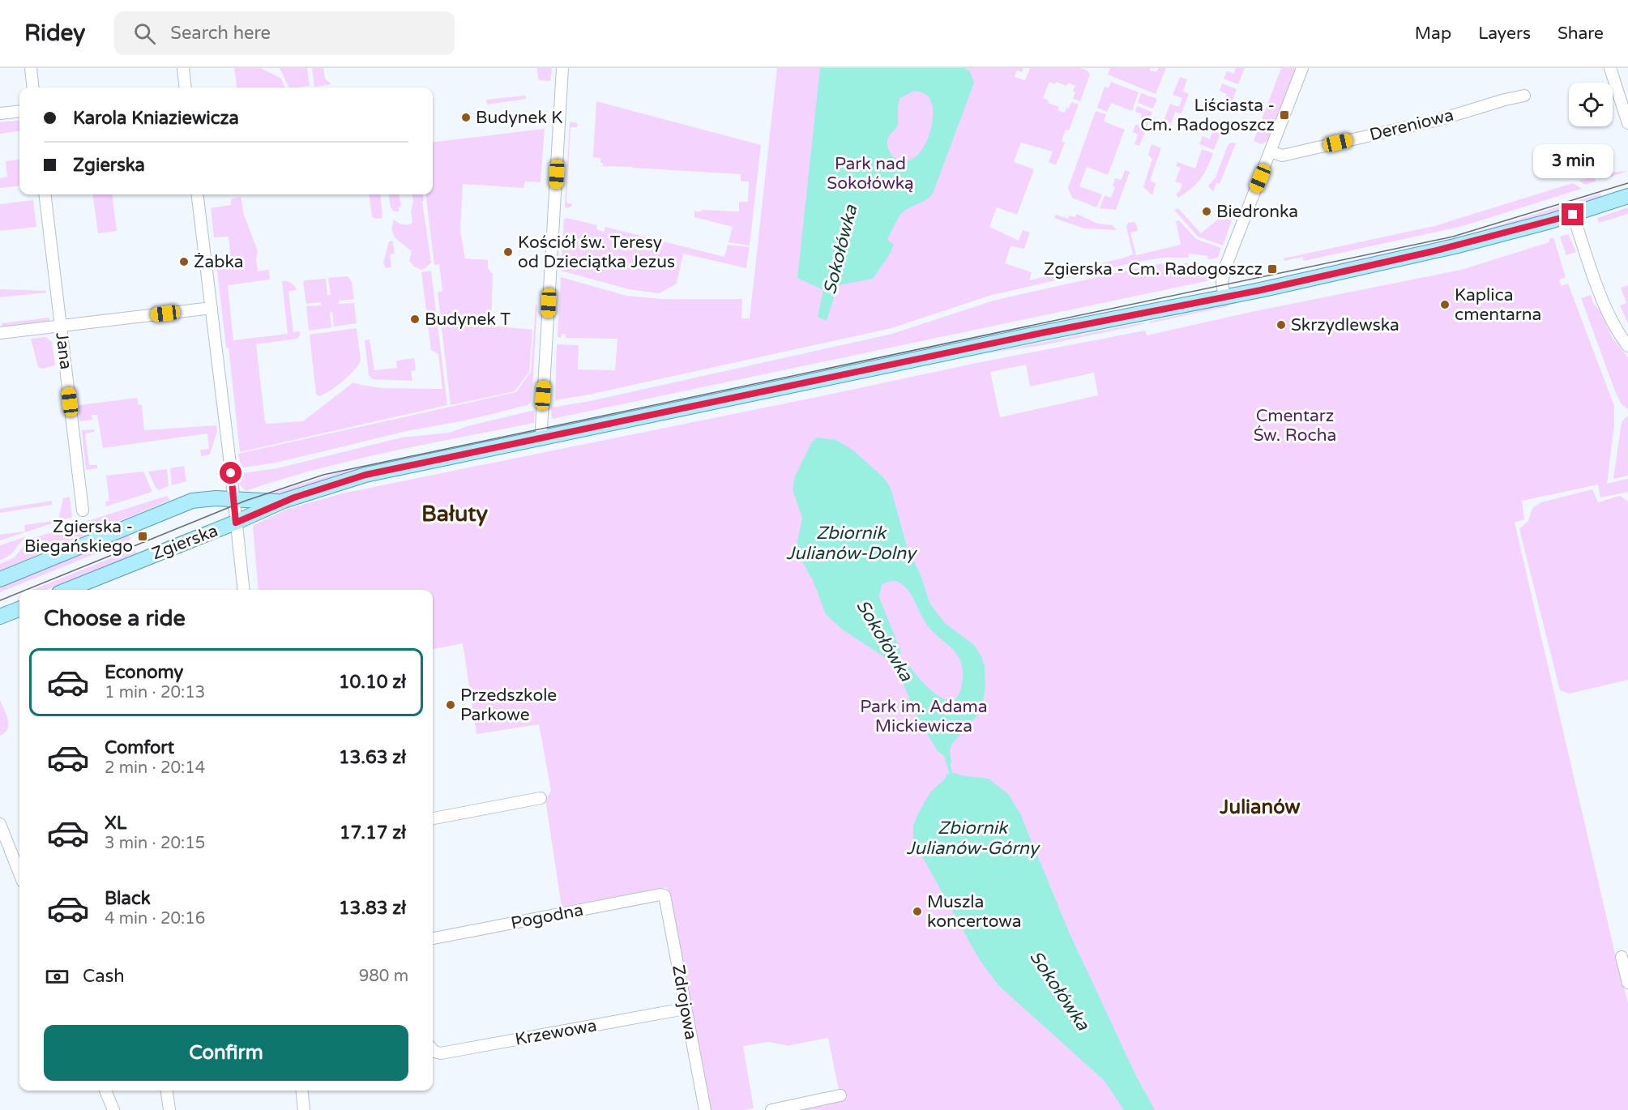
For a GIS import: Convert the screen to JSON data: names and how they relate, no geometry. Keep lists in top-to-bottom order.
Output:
{
  "streets": {
    "main road": ["Zgierska"],
    "street": [
      "Dereniowa",
      "Jana",
      "Pogodna",
      "Zdrojowa",
      "Krzewowa"
    ]
  },
  "crossings": [
    ["Pogodna", "Zdrojowa"],
    ["Zdrojowa", "Krzewowa"]
  ],
  "districts": ["Bałuty", "Julianów"],
  "water": ["Sokołówka", "Zbiornik Julianów-Dolny", "Zbiornik Julianów-Górny"],
  "parks": ["Park nad Sokołówką", "Cmentarz Św. Rocha", "Park im. Adama Mickiewicza"],
  "places": {
    "transit": ["Liściasta - Cm. Radogoszcz", "Zgierska - Cm. Radogoszcz", "Zgierska - Biegańskiego"],
    "other": [
      "Budynek K",
      "Biedronka",
      "Kościół św. Teresy od Dzieciątka Jezus",
      "Żabka",
      "Kaplica cmentarna",
      "Budynek T",
      "Skrzydlewska",
      "Przedszkole Parkowe",
      "Muszla koncertowa"
    ]
  },
  "page": {
    "header": "Ridey",
    "search": "Search here",
    "nav": ["Map", "Layers", "Share"],
    "banner": ["Karola Kniaziewicza", "Zgierska"],
    "bubble": "3 min",
    "heading": "Choose a ride",
    "list": [
      {
        "name": "Economy",
        "note": "1 min · 20:13",
        "value": "10.10 zł"
      },
      {
        "name": "Comfort",
        "note": "2 min · 20:14",
        "value": "13.63 zł"
      },
      {
        "name": "XL",
        "note": "3 min · 20:15",
        "value": "17.17 zł"
      },
      {
        "name": "Black",
        "note": "4 min · 20:16",
        "value": "13.83 zł"
      }
    ],
    "pay": ["Cash", "980 m"],
    "buttons": "Confirm"
  }
}
